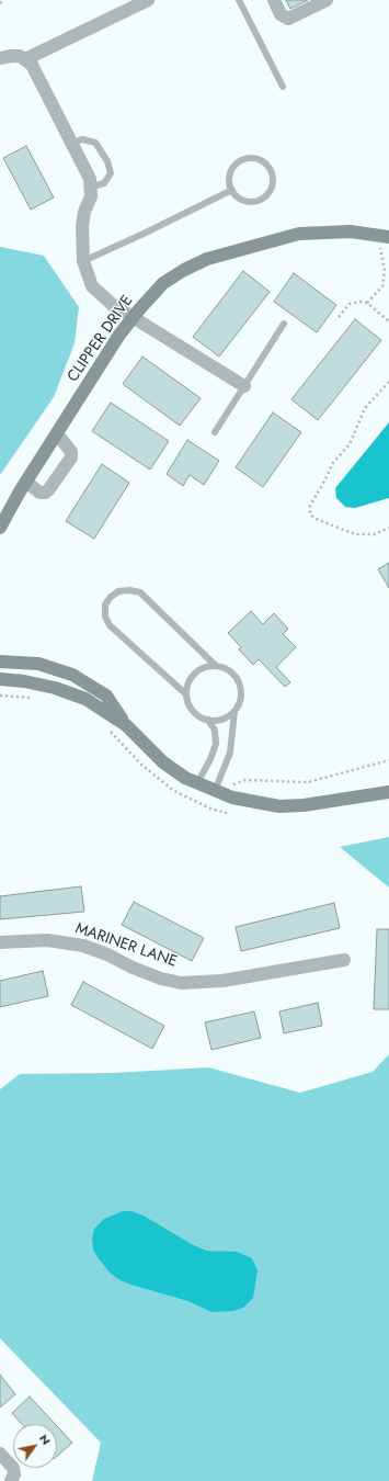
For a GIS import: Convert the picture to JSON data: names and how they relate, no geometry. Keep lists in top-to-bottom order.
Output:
{
  "streets": {
    "street": ["CLIPPER DRIVE", "MARINER LANE"]
  },
  "north": "top right"
}
